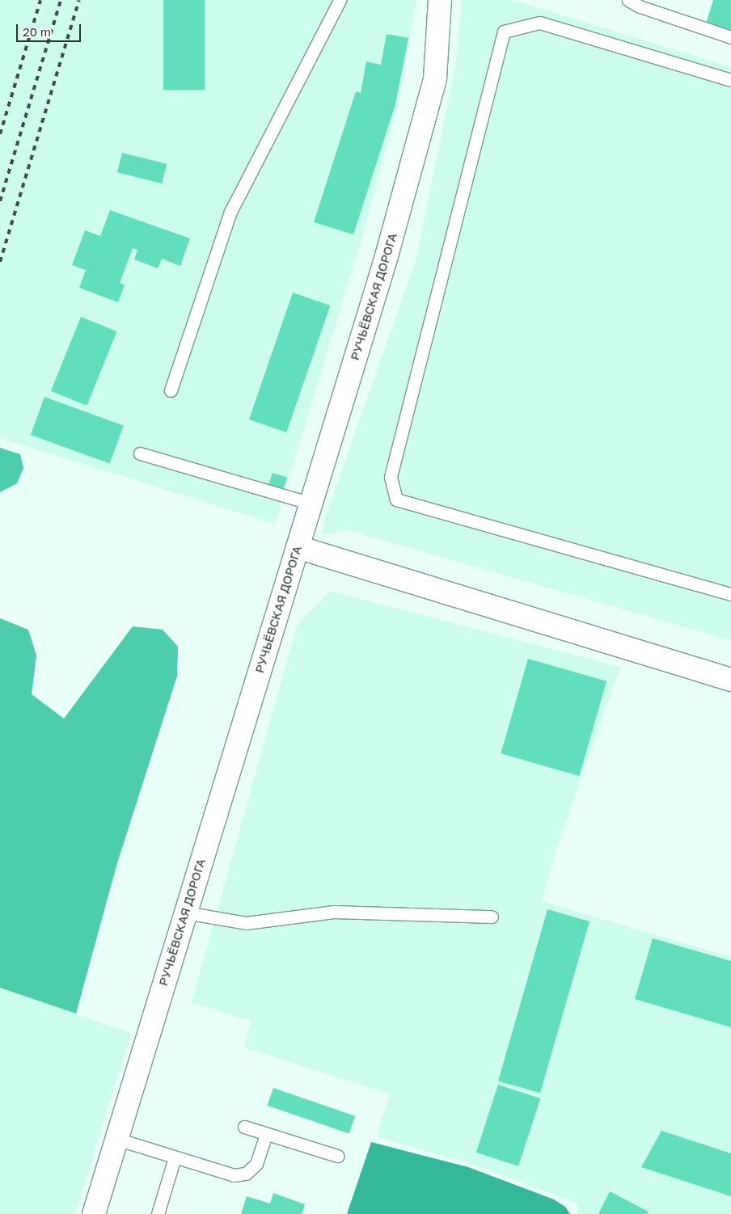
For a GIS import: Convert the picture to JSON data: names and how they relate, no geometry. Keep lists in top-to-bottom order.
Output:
{
  "streets": {
    "street": ["РУЧЬЁВСКАЯ ДОРОГА"]
  },
  "scale_bar": "20 m"
}
